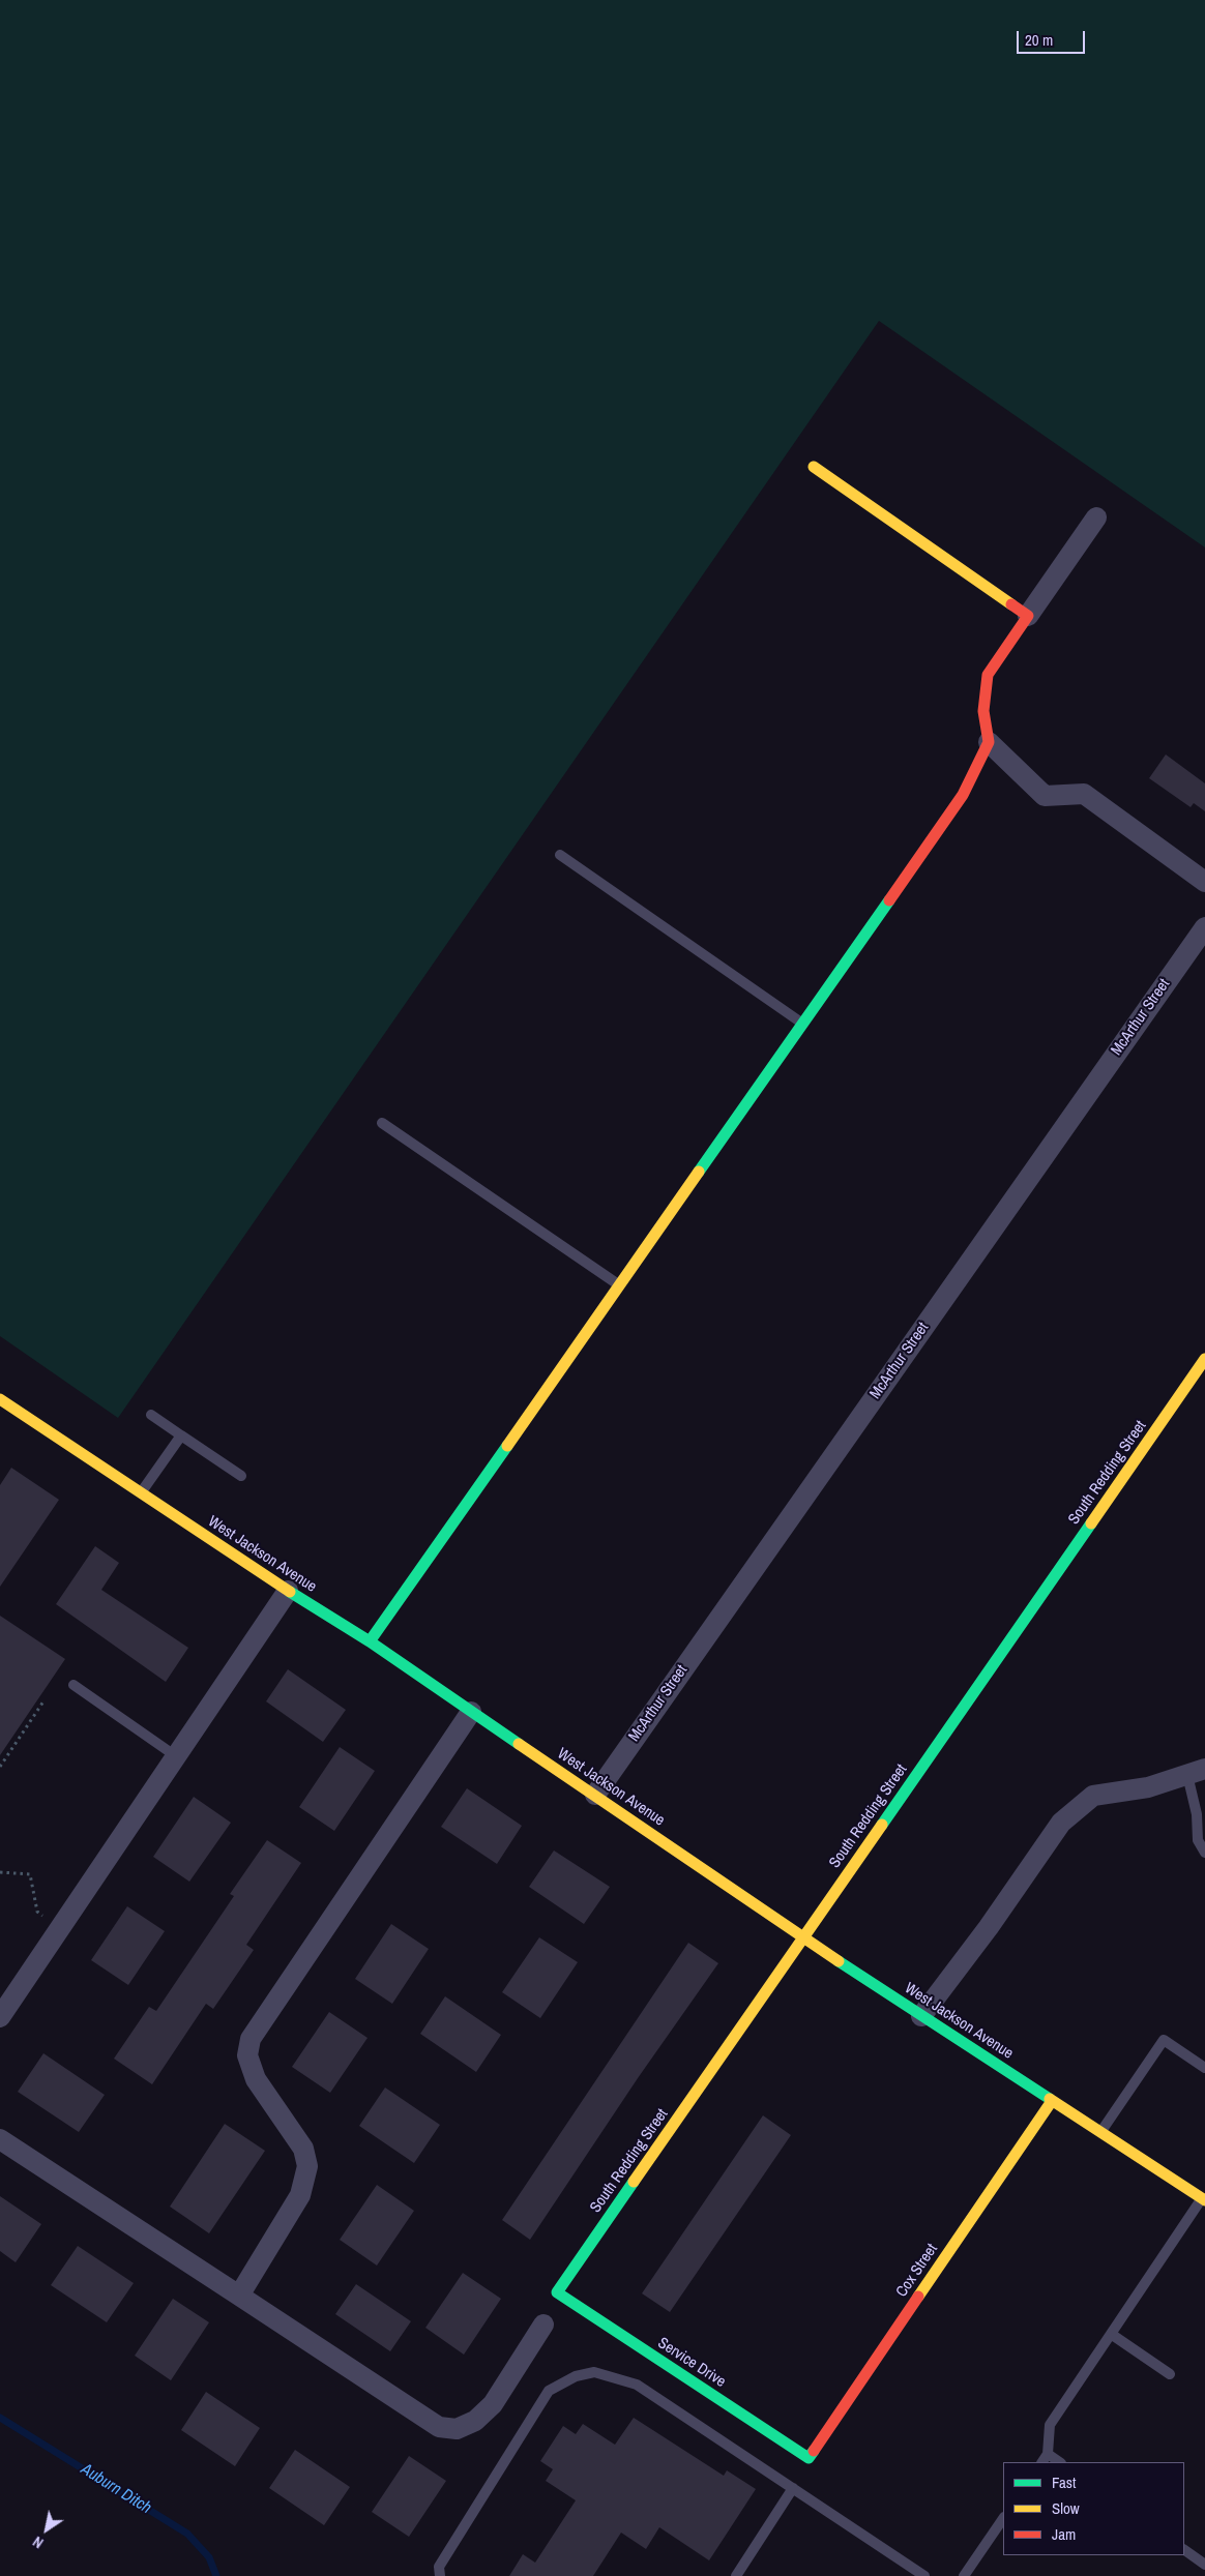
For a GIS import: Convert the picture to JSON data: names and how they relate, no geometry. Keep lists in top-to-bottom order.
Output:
{
  "streets": {
    "street": [
      "McArthur Street",
      "South Redding Street",
      "West Jackson Avenue",
      "Cox Street",
      "Service Drive"
    ]
  },
  "crossings": [
    ["McArthur Street", "West Jackson Avenue"],
    ["South Redding Street", "West Jackson Avenue"],
    ["South Redding Street", "Service Drive"],
    ["West Jackson Avenue", "Cox Street"],
    ["Cox Street", "Service Drive"]
  ],
  "water": ["Auburn Ditch"],
  "legend": ["Fast", "Slow", "Jam"],
  "scale_bar": "20 m",
  "north": "bottom left"
}
